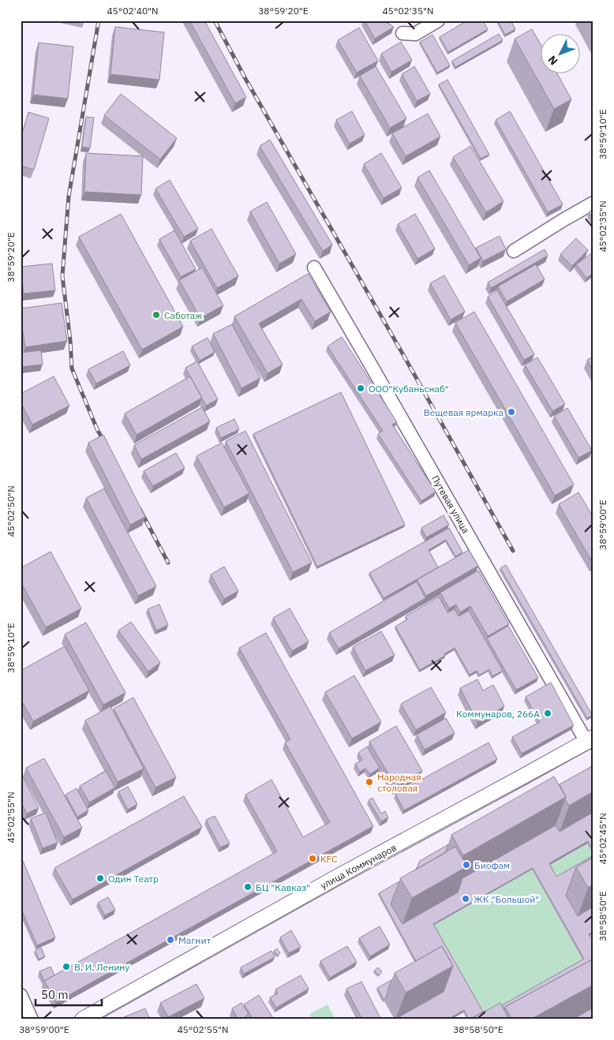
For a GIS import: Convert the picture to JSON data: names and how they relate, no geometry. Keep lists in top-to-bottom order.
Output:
{
  "streets": {
    "main road": ["улица Коммунаров"],
    "street": ["Путевая улица"]
  },
  "crossings": [
    ["Путевая улица", "улица Коммунаров"]
  ],
  "places": [
    "Саботаж",
    "ООО\"Кубаньснаб\"",
    "Вещевая ярмарка",
    "Коммунаров, 266А",
    "Народная столовая",
    "KFC",
    "Биофам",
    "Один Театр",
    "БЦ \"Кавказ\"",
    "ЖК \"Большой\"",
    "Магнит",
    "В. И. Ленину"
  ],
  "scale_bar": "50 m",
  "north": "bottom left",
  "coordinates": [
    "45°02'40\"N",
    "38°59'20\"E",
    "45°02'35\"N",
    "38°59'10\"E",
    "45°02'50\"N",
    "38°59'00\"E",
    "45°02'55\"N",
    "45°02'45\"N",
    "38°58'50\"E"
  ]
}
